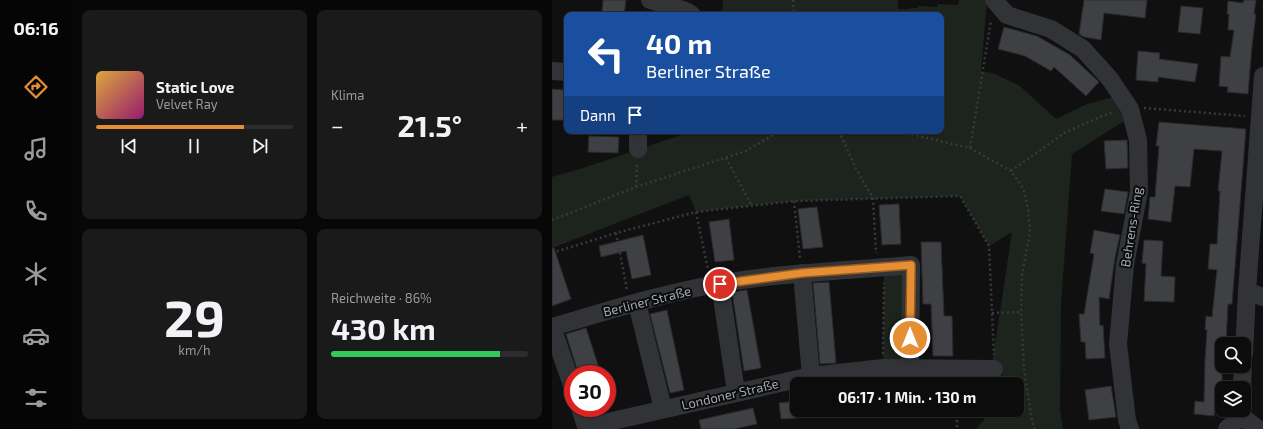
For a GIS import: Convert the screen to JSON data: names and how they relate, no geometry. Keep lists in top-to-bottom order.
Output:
{
  "streets": {
    "street": ["Behrens-Ring", "Berliner Straße", "Londoner Straße"]
  },
  "crossings": [
    ["Berliner Straße", "Londoner Straße"]
  ],
  "page": {
    "tabs": "06:16",
    "tile": [
      "Klima",
      ["29", "km/h"],
      ["Reichweite · 86%", "430 km"]
    ],
    "turn": ["40 m", "Berliner Straße"],
    "song": ["Static Love", "Velvet Ray"],
    "then": "Dann",
    "heat": ["−", "21.5°", "+"],
    "limit": "30",
    "trip": "06:17 · 1 Min. · 130 m"
  }
}
